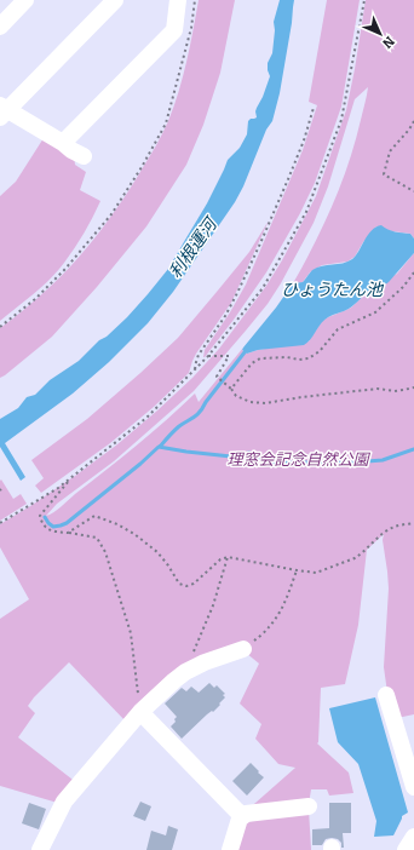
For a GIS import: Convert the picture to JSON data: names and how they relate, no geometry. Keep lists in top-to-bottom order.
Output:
{
  "water": ["利根運河", "ひょうたん池"],
  "parks": ["理窓会記念自然公園"],
  "north": "bottom right"
}
